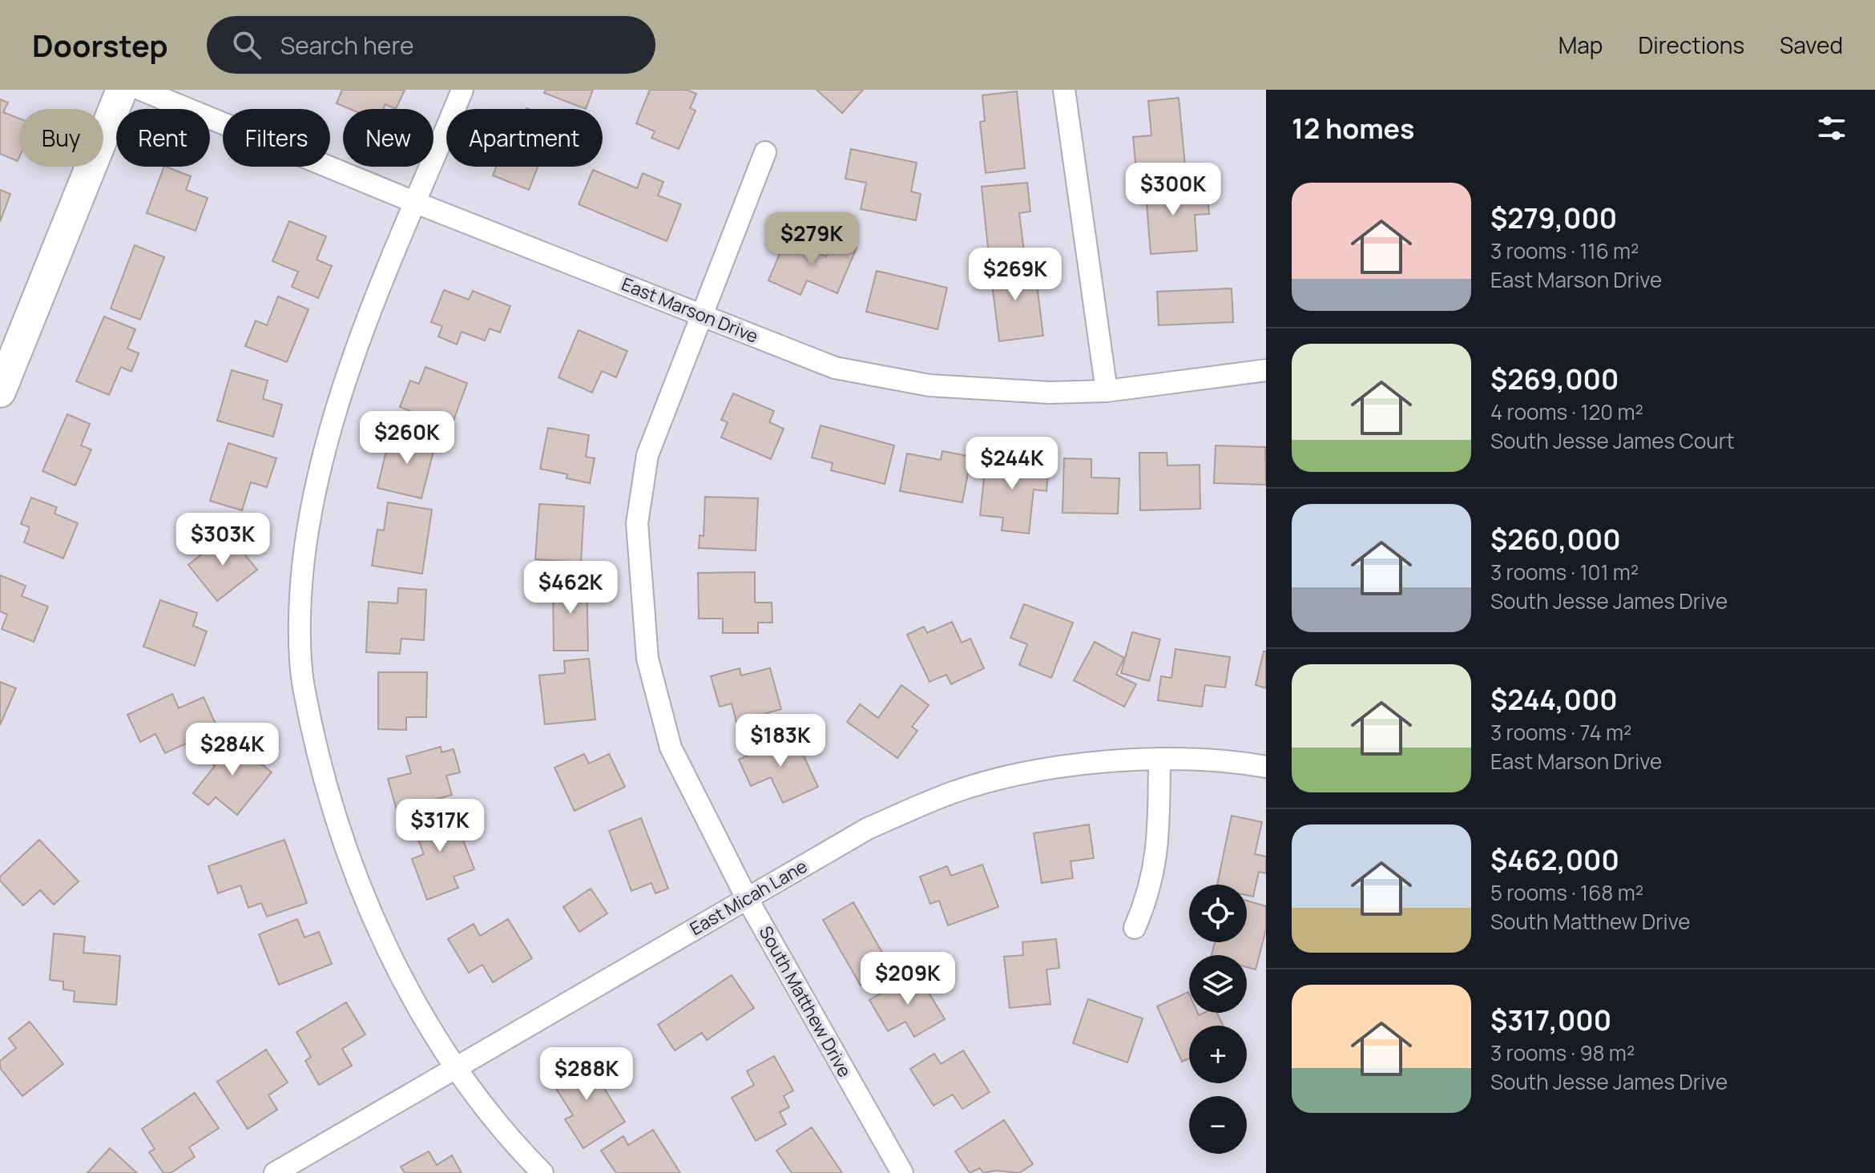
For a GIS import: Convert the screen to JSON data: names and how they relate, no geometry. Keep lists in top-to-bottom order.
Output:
{
  "streets": {
    "street": ["East Marson Drive", "East Micah Lane", "South Matthew Drive"]
  },
  "crossings": [
    ["East Marson Drive", "South Matthew Drive"],
    ["East Micah Lane", "South Matthew Drive"]
  ],
  "page": {
    "header": "Doorstep",
    "search": "Search here",
    "nav": ["Map", "Directions", "Saved"],
    "heading": "12 homes",
    "chip": [
      "Buy",
      "Rent",
      "Filters",
      "New",
      "Apartment"
    ],
    "price": [
      "$300K",
      "$279K",
      "$269K",
      "$260K",
      "$244K",
      "$303K",
      "$462K",
      "$183K",
      "$284K",
      "$317K",
      "$209K",
      "$288K"
    ],
    "list": [
      {
        "name": "$279,000",
        "note": "3 rooms · 116 m² · East Marson Drive"
      },
      {
        "name": "$269,000",
        "note": "4 rooms · 120 m² · South Jesse James Court"
      },
      {
        "name": "$260,000",
        "note": "3 rooms · 101 m² · South Jesse James Drive"
      },
      {
        "name": "$244,000",
        "note": "3 rooms · 74 m² · East Marson Drive"
      },
      {
        "name": "$462,000",
        "note": "5 rooms · 168 m² · South Matthew Drive"
      },
      {
        "name": "$317,000",
        "note": "3 rooms · 98 m² · South Jesse James Drive"
      }
    ],
    "map_buttons": ["+", "−"]
  }
}
